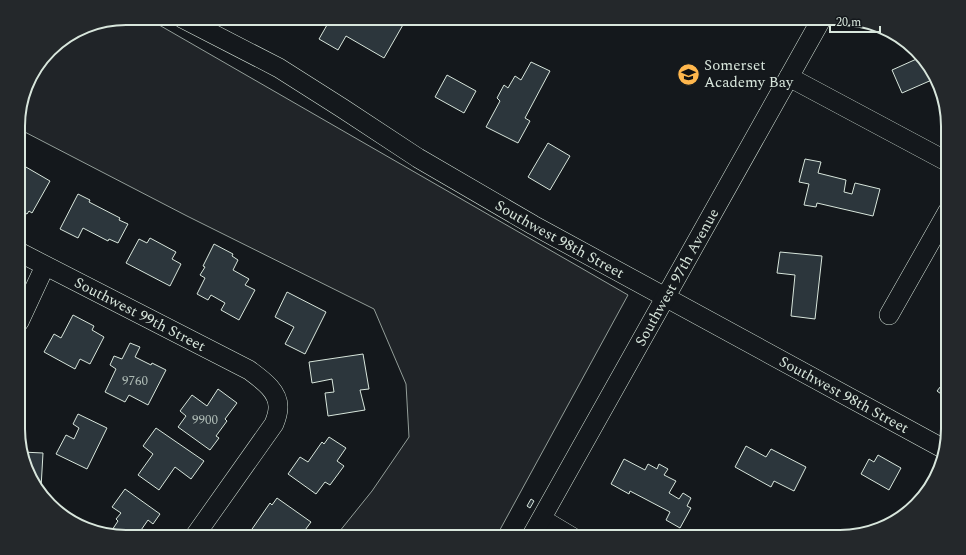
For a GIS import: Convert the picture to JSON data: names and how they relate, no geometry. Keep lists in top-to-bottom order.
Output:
{
  "streets": {
    "street": ["Southwest 98th Street", "Southwest 97th Avenue", "Southwest 99th Street"]
  },
  "crossings": [
    ["Southwest 98th Street", "Southwest 97th Avenue"]
  ],
  "places": {
    "school or university": ["Somerset Academy Bay"]
  },
  "house_numbers": ["9760", "9900"],
  "scale_bar": "20 m"
}
